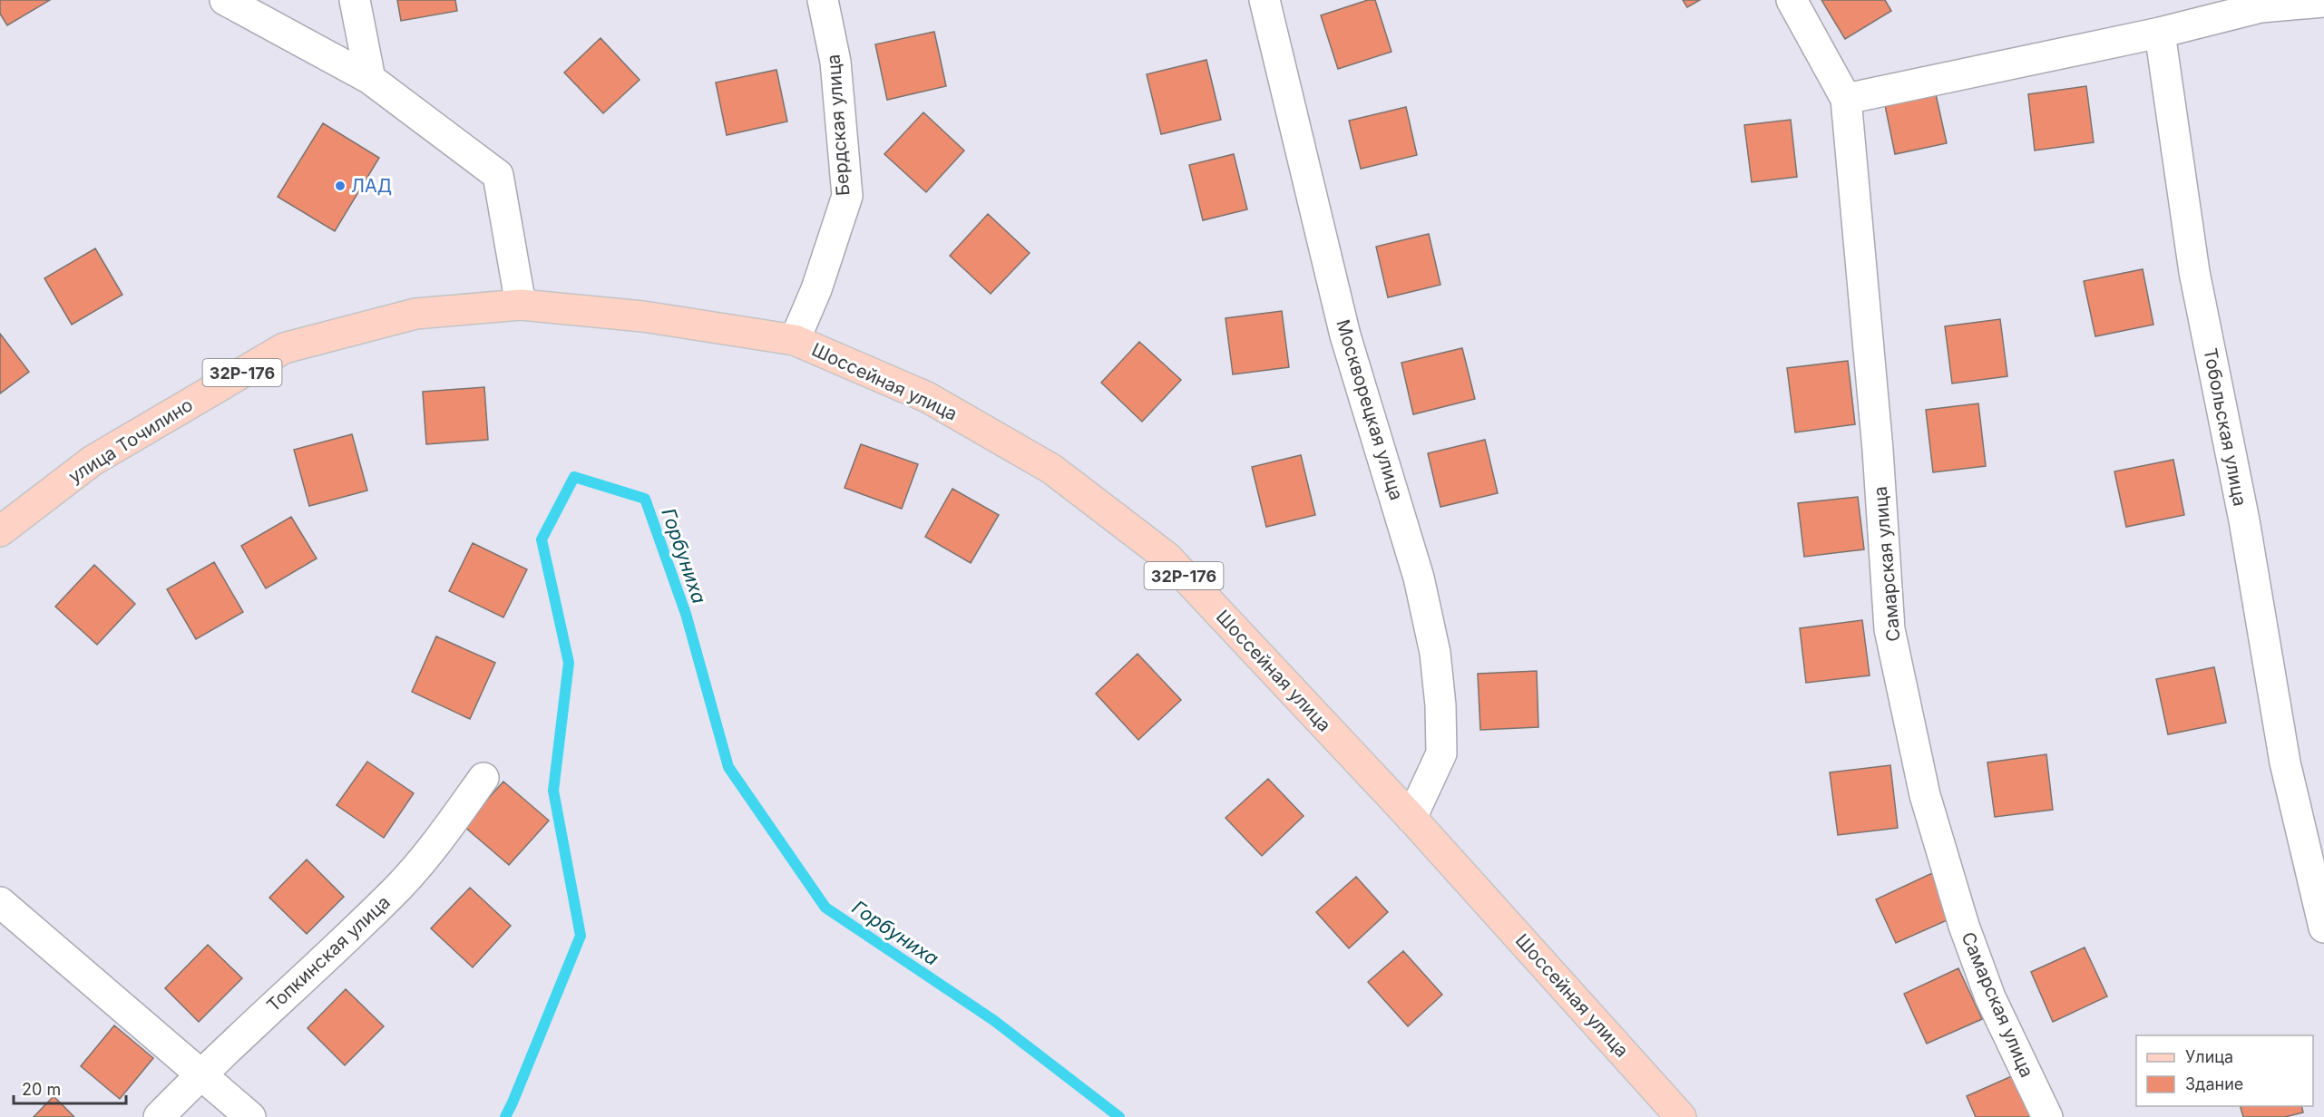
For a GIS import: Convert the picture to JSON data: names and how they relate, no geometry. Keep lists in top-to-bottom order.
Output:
{
  "streets": {
    "main road": ["32Р-176", "Шоссейная улица", "улица Точилино"],
    "street": [
      "Бердская улица",
      "Москворецкая улица",
      "Тобольская улица",
      "Самарская улица",
      "Топкинская улица"
    ]
  },
  "crossings": [
    ["Бердская улица", "Шоссейная улица"],
    ["Шоссейная улица", "Москворецкая улица"],
    ["Шоссейная улица", "улица Точилино"]
  ],
  "water": ["Горбуниха"],
  "places": ["ЛАД"],
  "legend": ["Улица", "Здание"],
  "scale_bar": "20 m"
}
